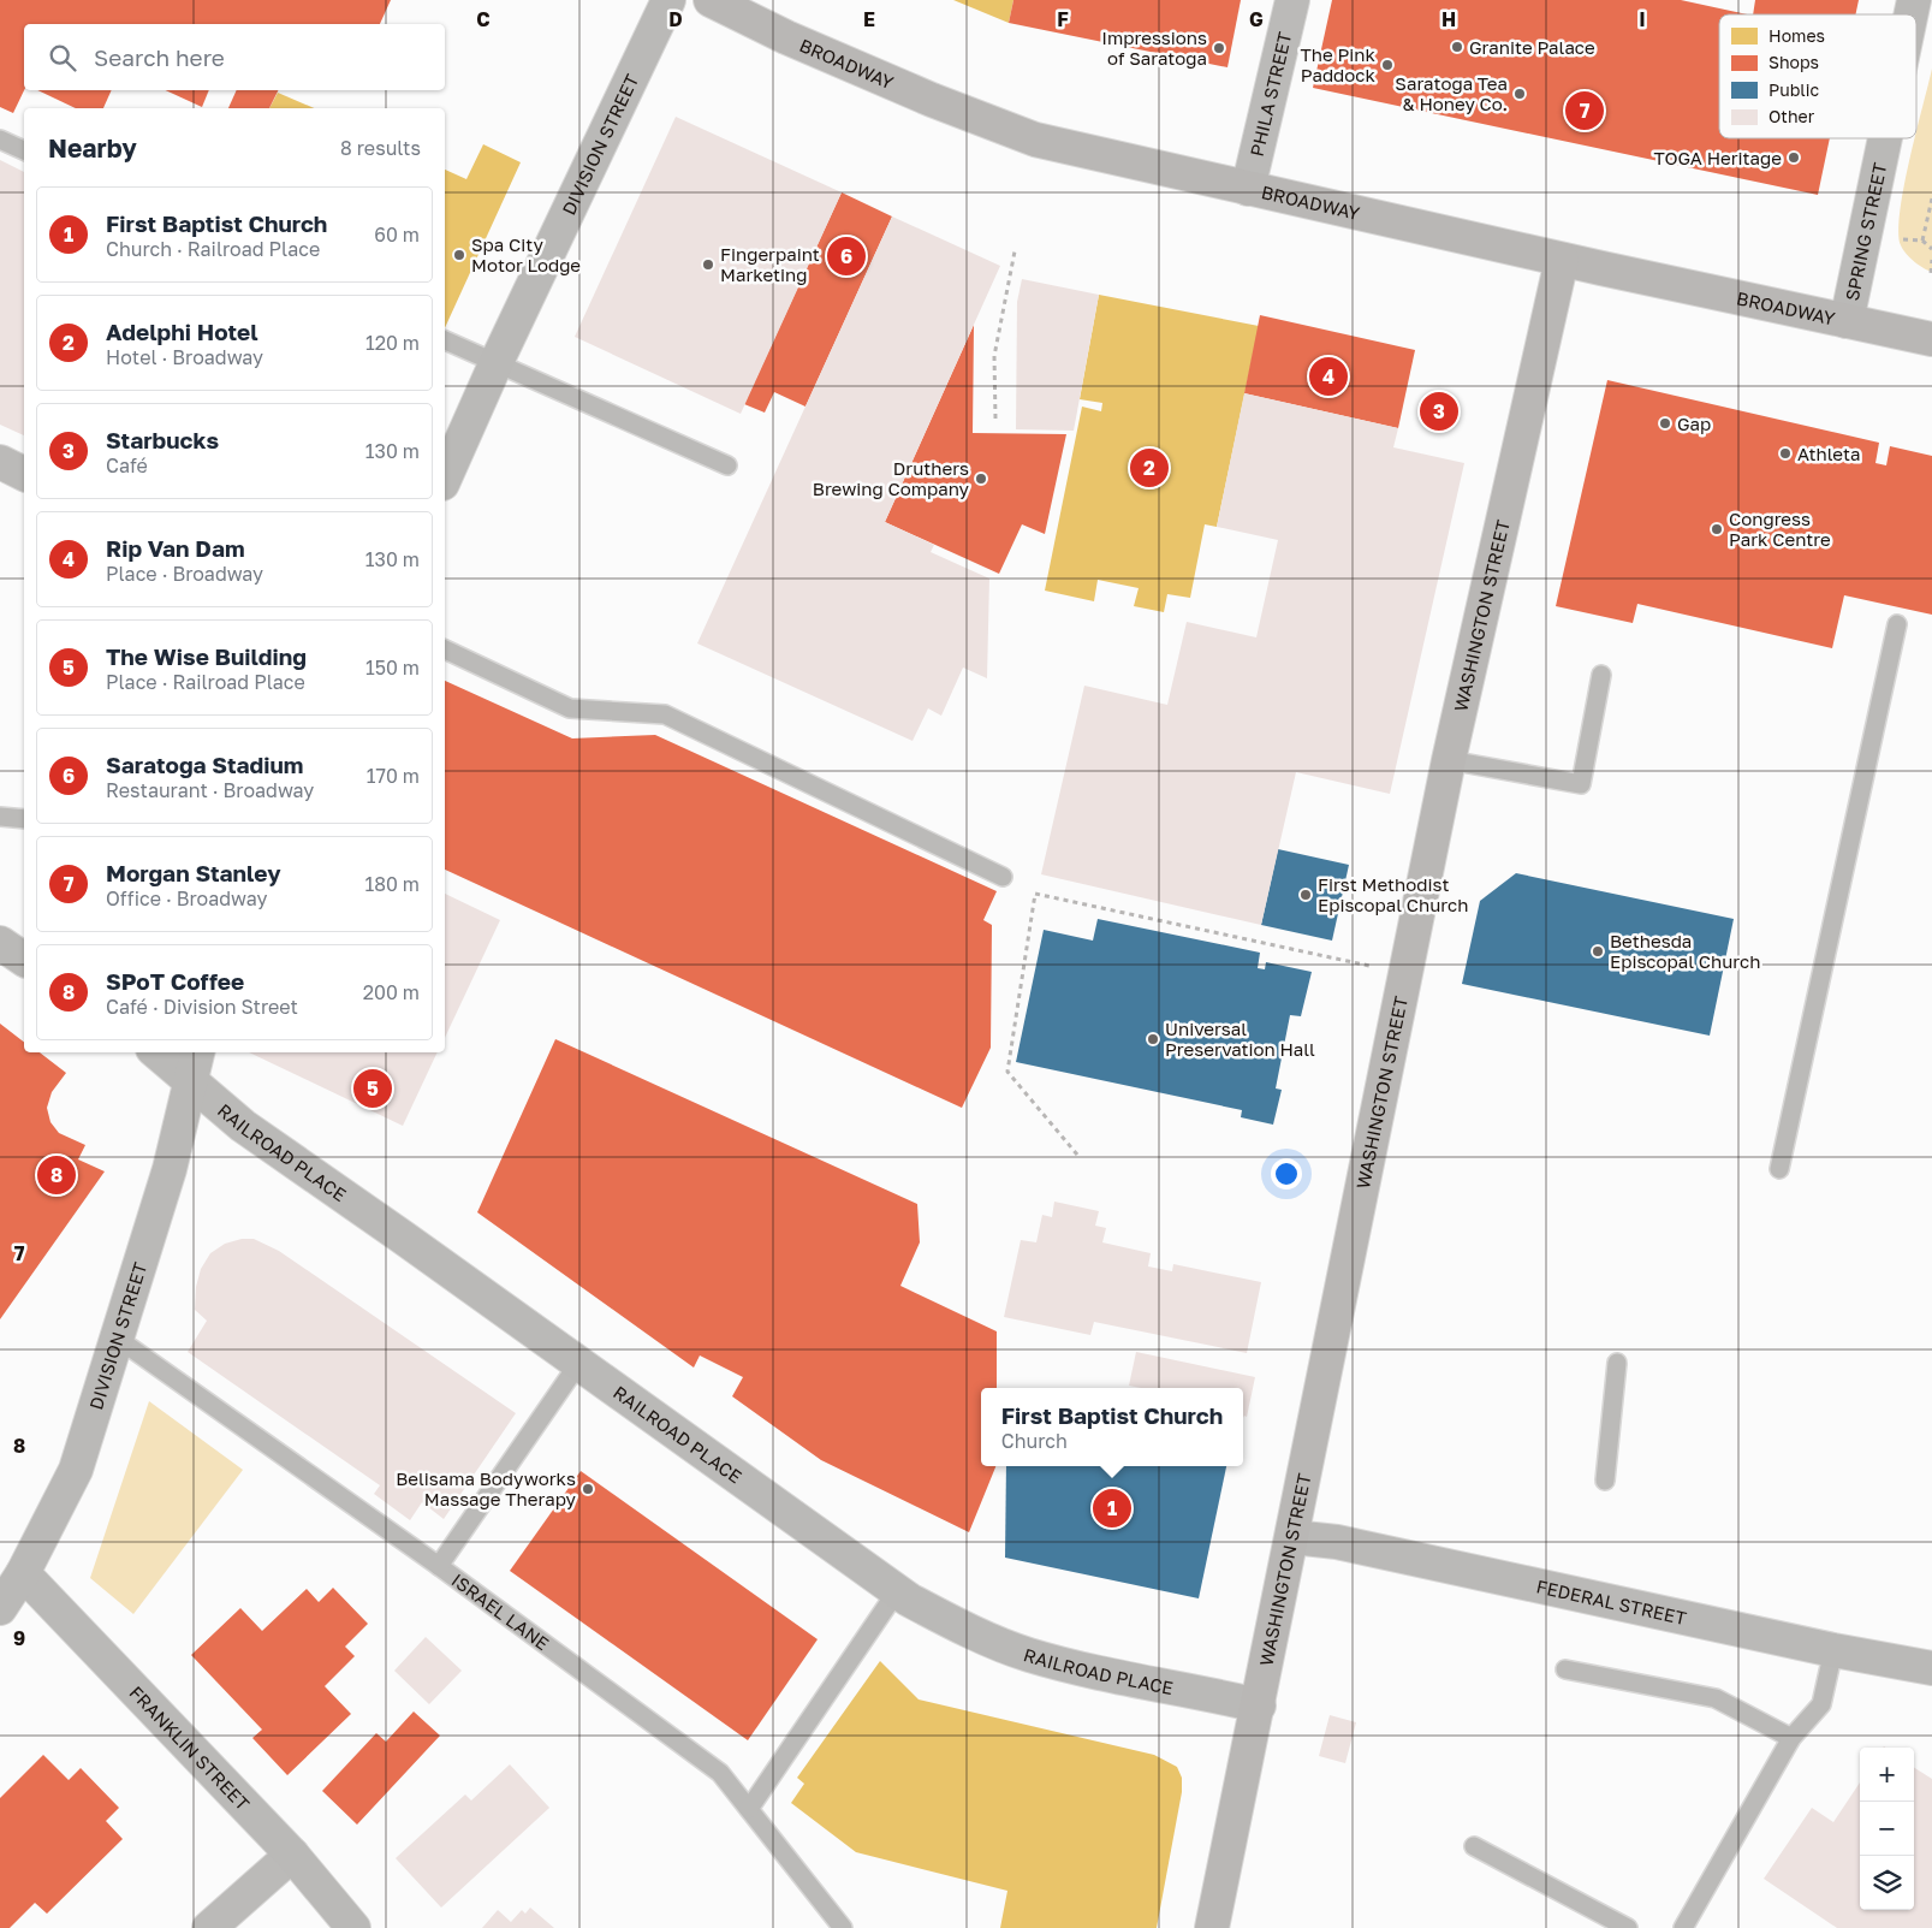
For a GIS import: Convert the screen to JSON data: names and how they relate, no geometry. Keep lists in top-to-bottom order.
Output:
{
  "streets": {
    "highway": ["BROADWAY", "WASHINGTON STREET"],
    "street": [
      "PHILA STREET",
      "DIVISION STREET",
      "SPRING STREET",
      "RAILROAD PLACE",
      "FEDERAL STREET",
      "FRANKLIN STREET"
    ],
    "lane": ["ISRAEL LANE"]
  },
  "crossings": [
    ["BROADWAY", "PHILA STREET"],
    ["BROADWAY", "SPRING STREET"],
    ["BROADWAY", "WASHINGTON STREET"],
    ["DIVISION STREET", "RAILROAD PLACE"],
    ["DIVISION STREET", "ISRAEL LANE"],
    ["DIVISION STREET", "FRANKLIN STREET"],
    ["WASHINGTON STREET", "RAILROAD PLACE"],
    ["WASHINGTON STREET", "FEDERAL STREET"]
  ],
  "places": [
    "Granite Palace",
    "Impressions of Saratoga",
    "The Pink Paddock",
    "Saratoga Tea & Honey Co.",
    "TOGA Heritage",
    "Spa City Motor Lodge",
    "Fingerpaint Marketing",
    "Gap",
    "Athleta",
    "Druthers Brewing Company",
    "Congress Park Centre",
    "First Methodist Episcopal Church",
    "Bethesda Episcopal Church",
    "Universal Preservation Hall",
    "Belisama Bodyworks Massage Therapy"
  ],
  "legend": [
    "Homes",
    "Shops",
    "Public",
    "Other"
  ],
  "page": {
    "search": "Search here",
    "pins": [
      "7",
      "6",
      "4",
      "3",
      "2",
      "5",
      "8",
      "1"
    ],
    "heading": ["Nearby", "8 results"],
    "list": [
      {
        "mark": "1",
        "name": "First Baptist Church",
        "note": "Church · Railroad Place",
        "value": "60 m"
      },
      {
        "mark": "2",
        "name": "Adelphi Hotel",
        "note": "Hotel · Broadway",
        "value": "120 m"
      },
      {
        "mark": "3",
        "name": "Starbucks",
        "note": "Café",
        "value": "130 m"
      },
      {
        "mark": "4",
        "name": "Rip Van Dam",
        "note": "Place · Broadway",
        "value": "130 m"
      },
      {
        "mark": "5",
        "name": "The Wise Building",
        "note": "Place · Railroad Place",
        "value": "150 m"
      },
      {
        "mark": "6",
        "name": "Saratoga Stadium",
        "note": "Restaurant · Broadway",
        "value": "170 m"
      },
      {
        "mark": "7",
        "name": "Morgan Stanley",
        "note": "Office · Broadway",
        "value": "180 m"
      },
      {
        "mark": "8",
        "name": "SPoT Coffee",
        "note": "Café · Division Street",
        "value": "200 m"
      }
    ],
    "popup": ["First Baptist Church", "Church"],
    "map_buttons": ["+", "−"]
  },
  "grid": {
    "columns": [
      "C",
      "D",
      "E",
      "F",
      "G",
      "H",
      "I"
    ],
    "rows": ["7", "8", "9"]
  }
}
